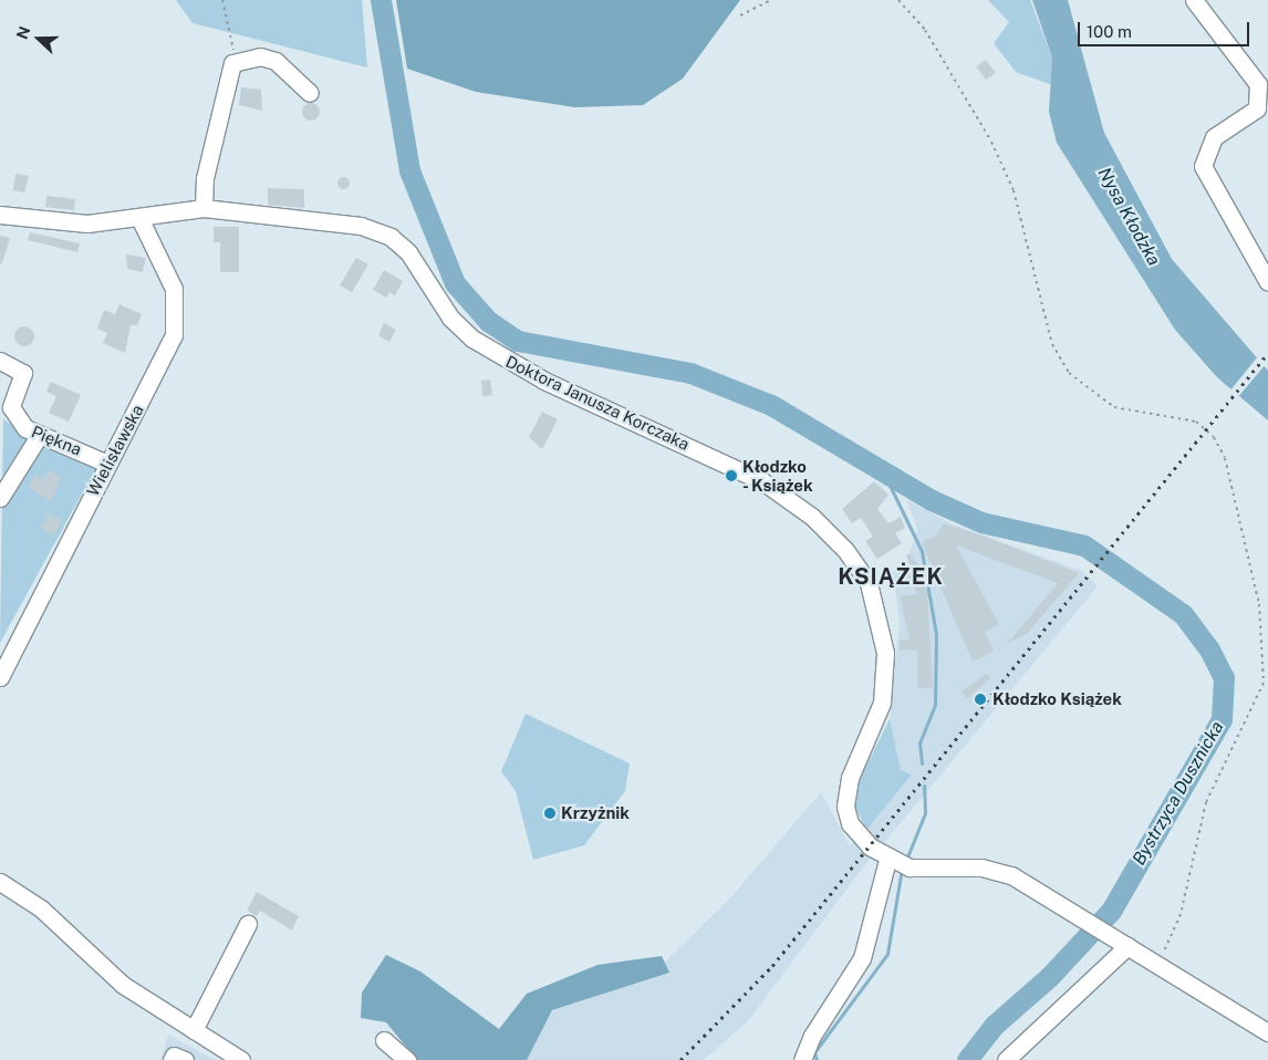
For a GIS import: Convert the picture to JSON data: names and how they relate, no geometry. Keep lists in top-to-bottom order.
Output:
{
  "streets": {
    "street": ["Doktora Janusza Korczaka", "Piękna", "Wielisławska"]
  },
  "crossings": [
    ["Doktora Janusza Korczaka", "Wielisławska"],
    ["Piękna", "Wielisławska"]
  ],
  "districts": ["KSIĄŻEK"],
  "water": ["Nysa Kłodzka", "Bystrzyca Dusznicka"],
  "places": ["Kłodzko - Książek", "Kłodzko Książek", "Krzyżnik"],
  "scale_bar": "100 m",
  "north": "left"
}
